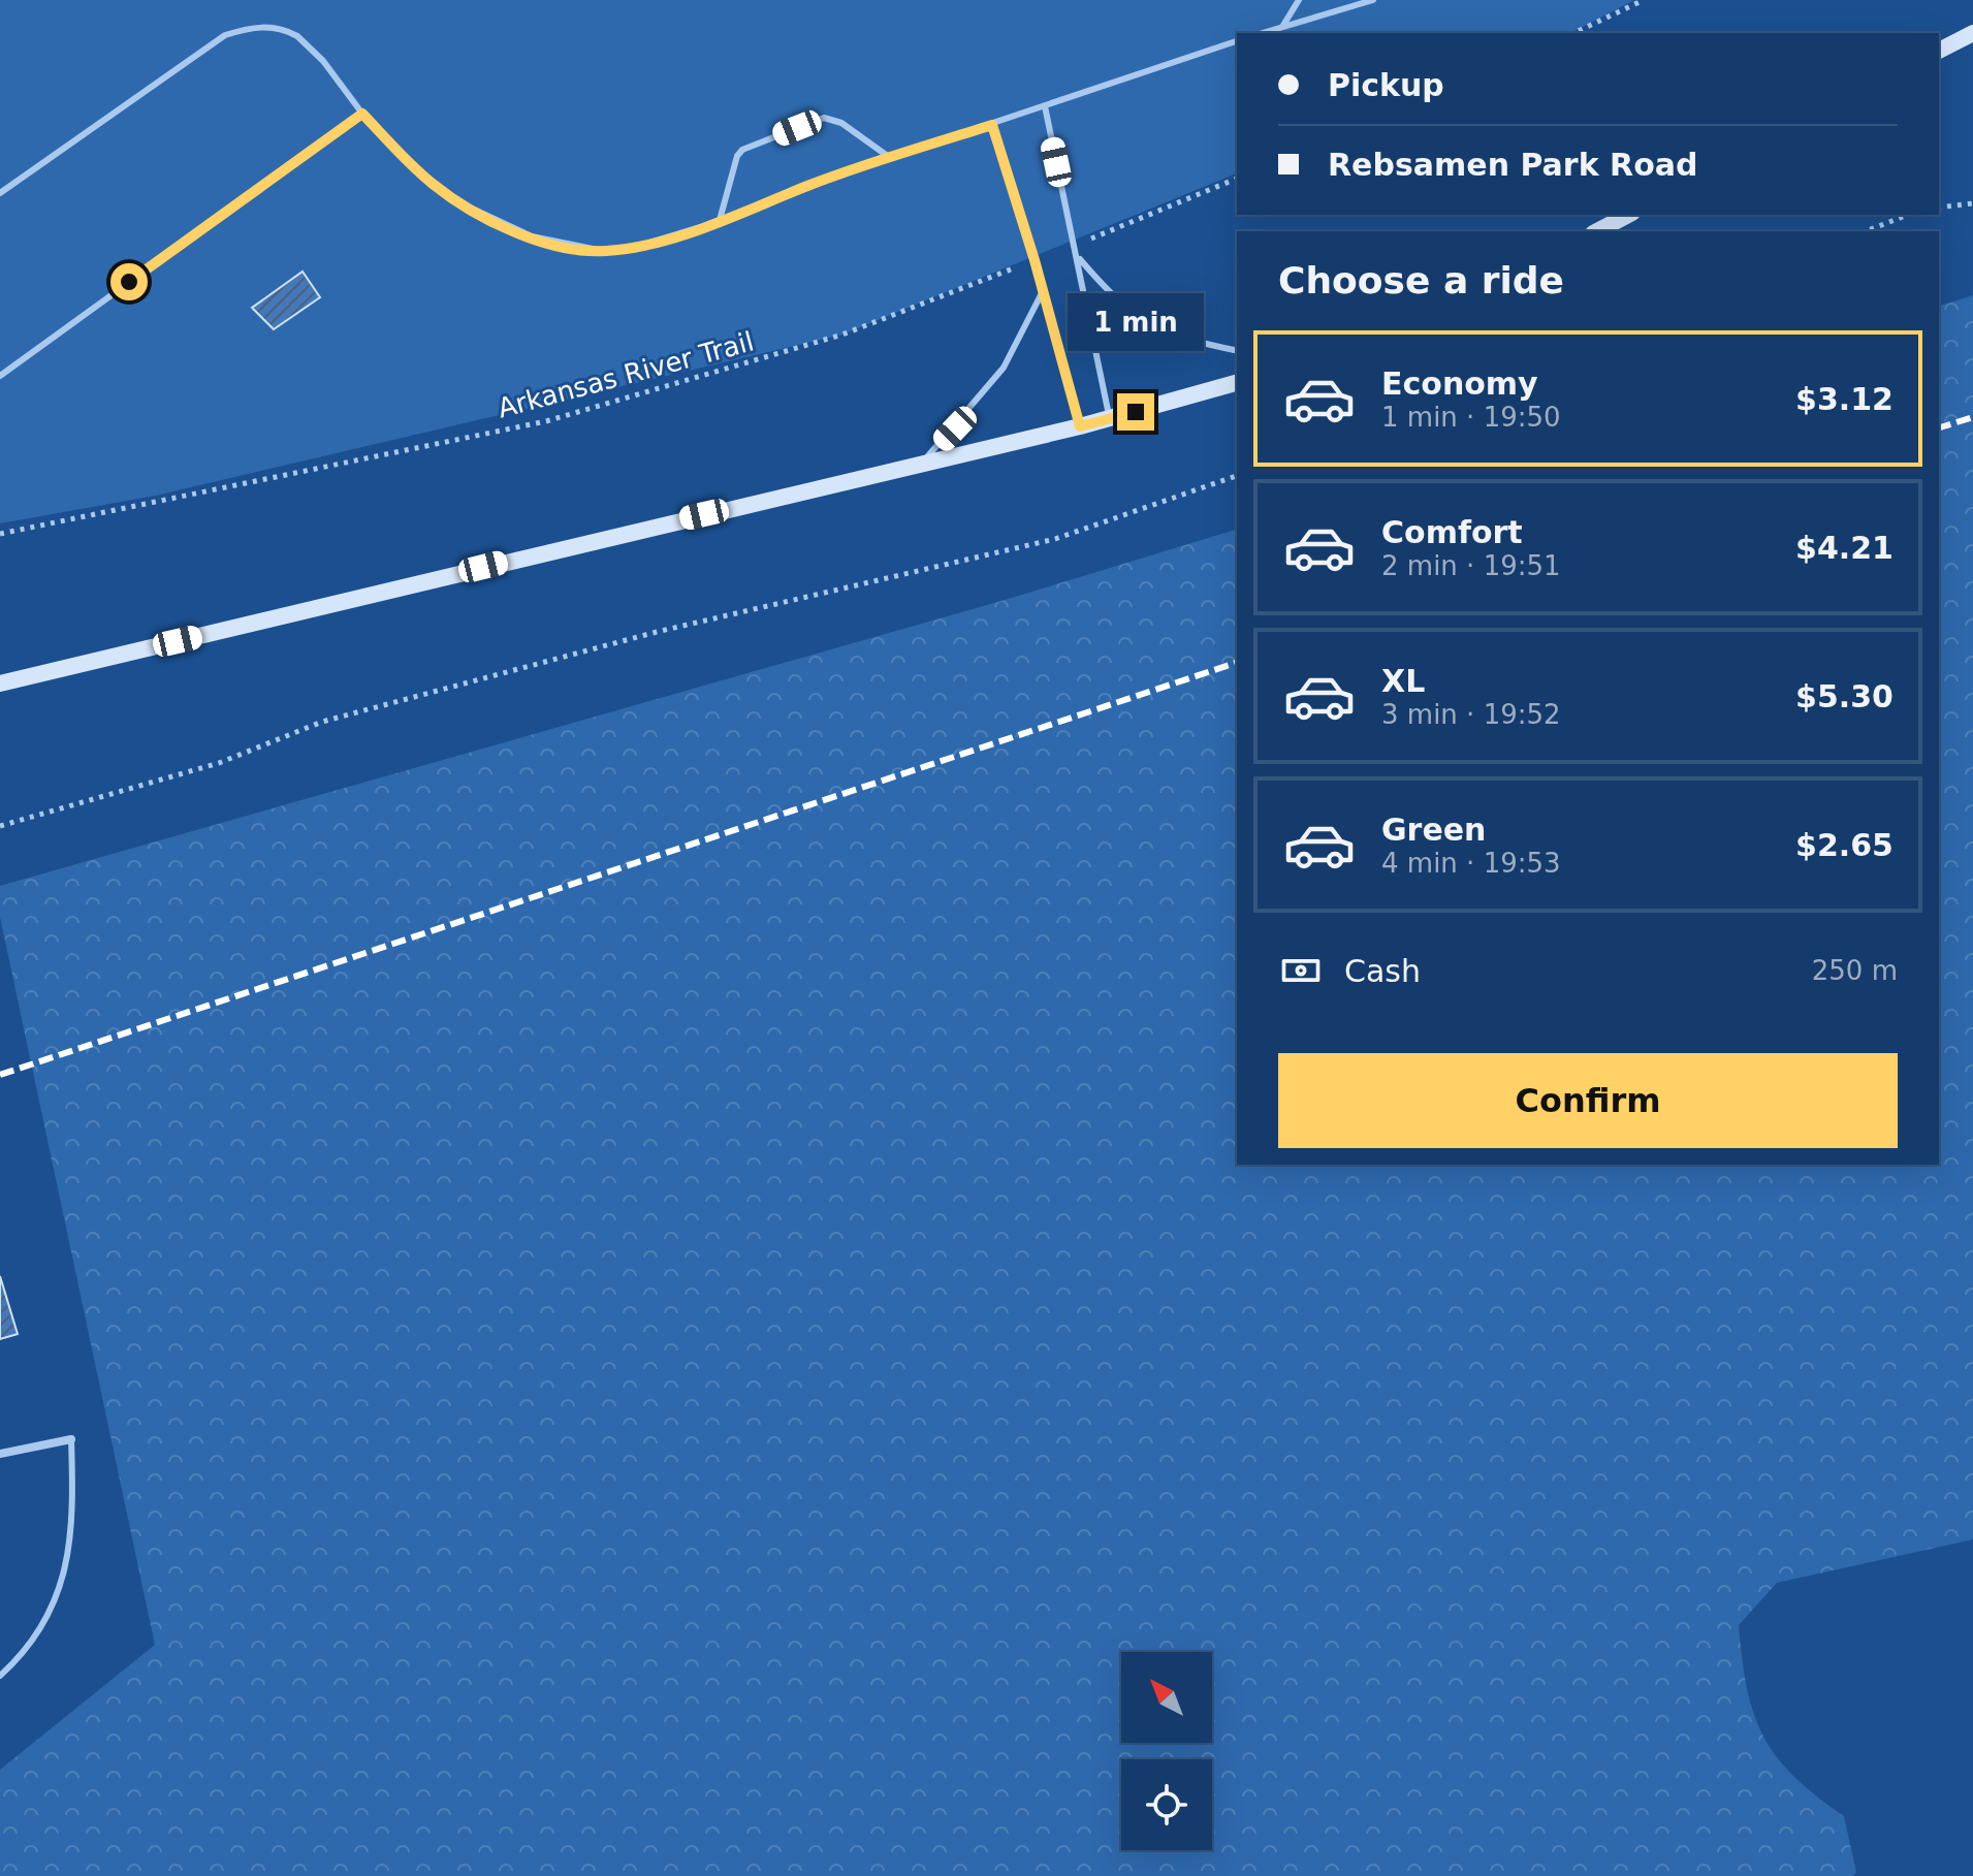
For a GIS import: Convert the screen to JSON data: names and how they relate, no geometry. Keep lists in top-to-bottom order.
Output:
{
  "streets": {
    "path": ["Arkansas River Trail"]
  },
  "north": "top left",
  "page": {
    "banner": ["Pickup", "Rebsamen Park Road"],
    "heading": "Choose a ride",
    "bubble": "1 min",
    "list": [
      {
        "name": "Economy",
        "note": "1 min · 19:50",
        "value": "$3.12"
      },
      {
        "name": "Comfort",
        "note": "2 min · 19:51",
        "value": "$4.21"
      },
      {
        "name": "XL",
        "note": "3 min · 19:52",
        "value": "$5.30"
      },
      {
        "name": "Green",
        "note": "4 min · 19:53",
        "value": "$2.65"
      }
    ],
    "pay": ["Cash", "250 m"],
    "buttons": "Confirm"
  }
}
